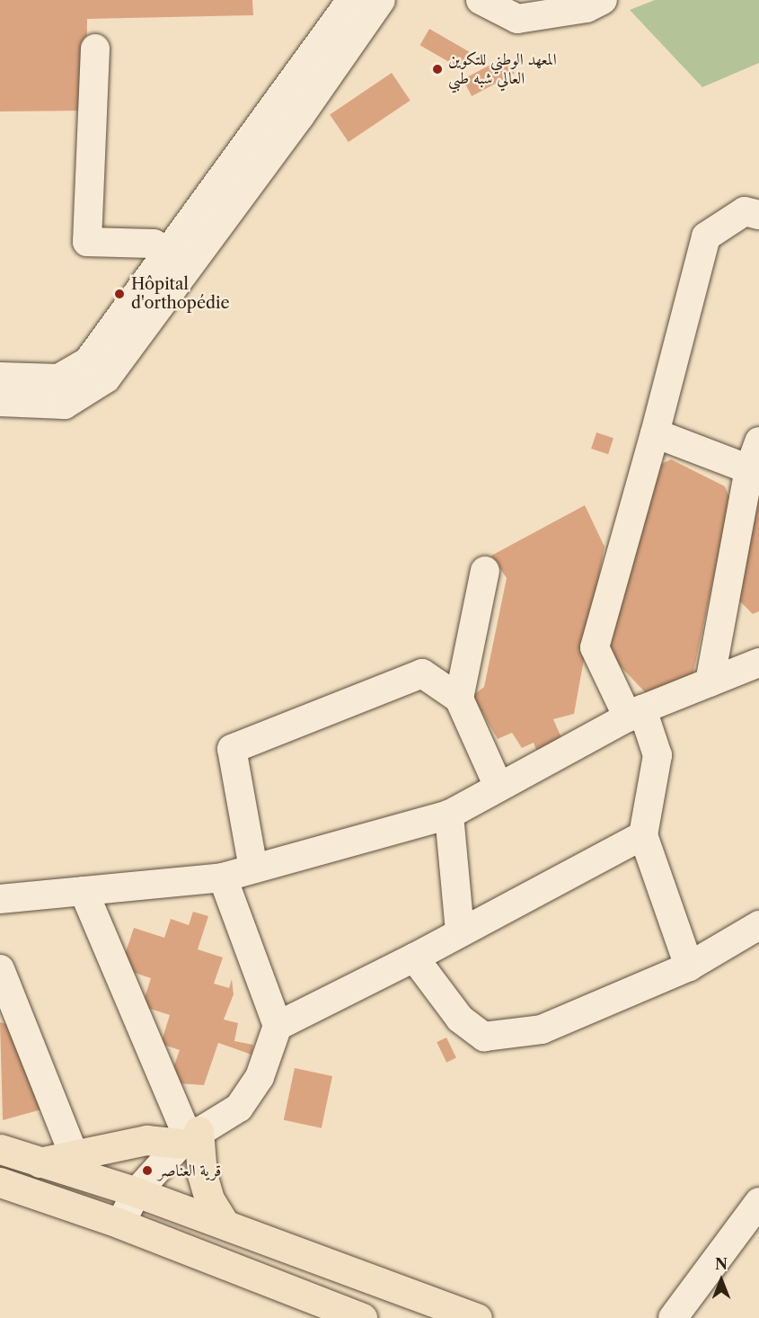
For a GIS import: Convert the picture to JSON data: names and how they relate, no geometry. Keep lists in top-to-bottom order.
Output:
{
  "places": ["المعهد الوطني للتكوين العالي شبه طبي", "Hôpital d'orthopédie", "قرية العناصر"],
  "north": "top"
}
